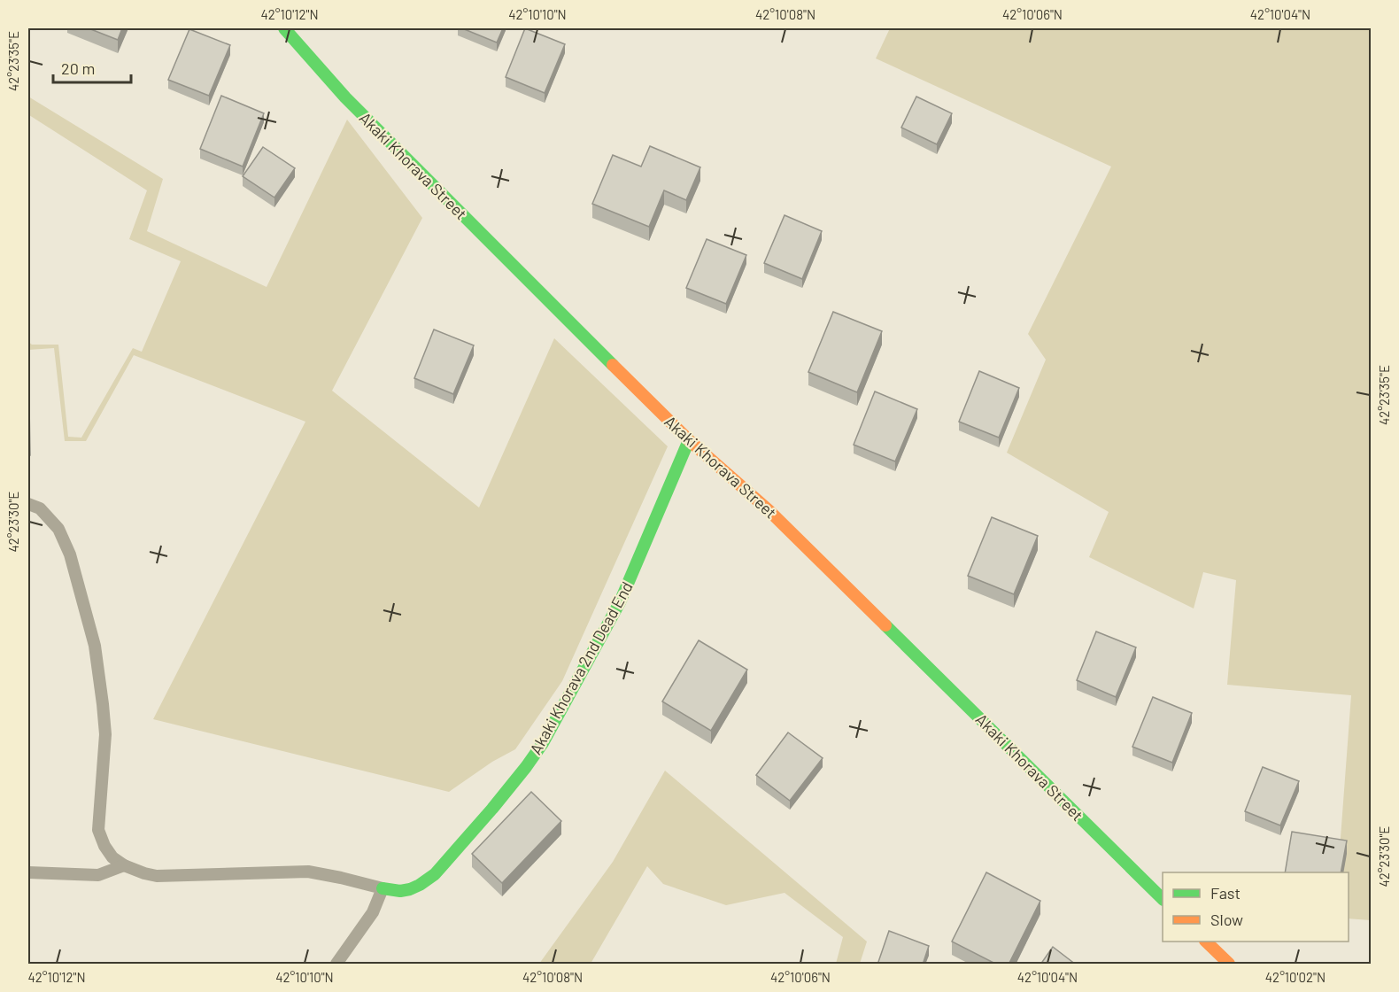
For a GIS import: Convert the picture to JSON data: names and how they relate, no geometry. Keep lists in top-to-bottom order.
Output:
{
  "streets": {
    "street": ["Akaki Khorava Street", "Akaki Khorava 2nd Dead End"]
  },
  "crossings": [
    ["Akaki Khorava Street", "Akaki Khorava 2nd Dead End"]
  ],
  "legend": ["Fast", "Slow"],
  "scale_bar": "20 m",
  "coordinates": [
    "42°10'12\"N",
    "42°10'10\"N",
    "42°10'08\"N",
    "42°10'06\"N",
    "42°10'04\"N",
    "42°23'35\"E",
    "42°23'30\"E",
    "42°10'02\"N"
  ]
}
